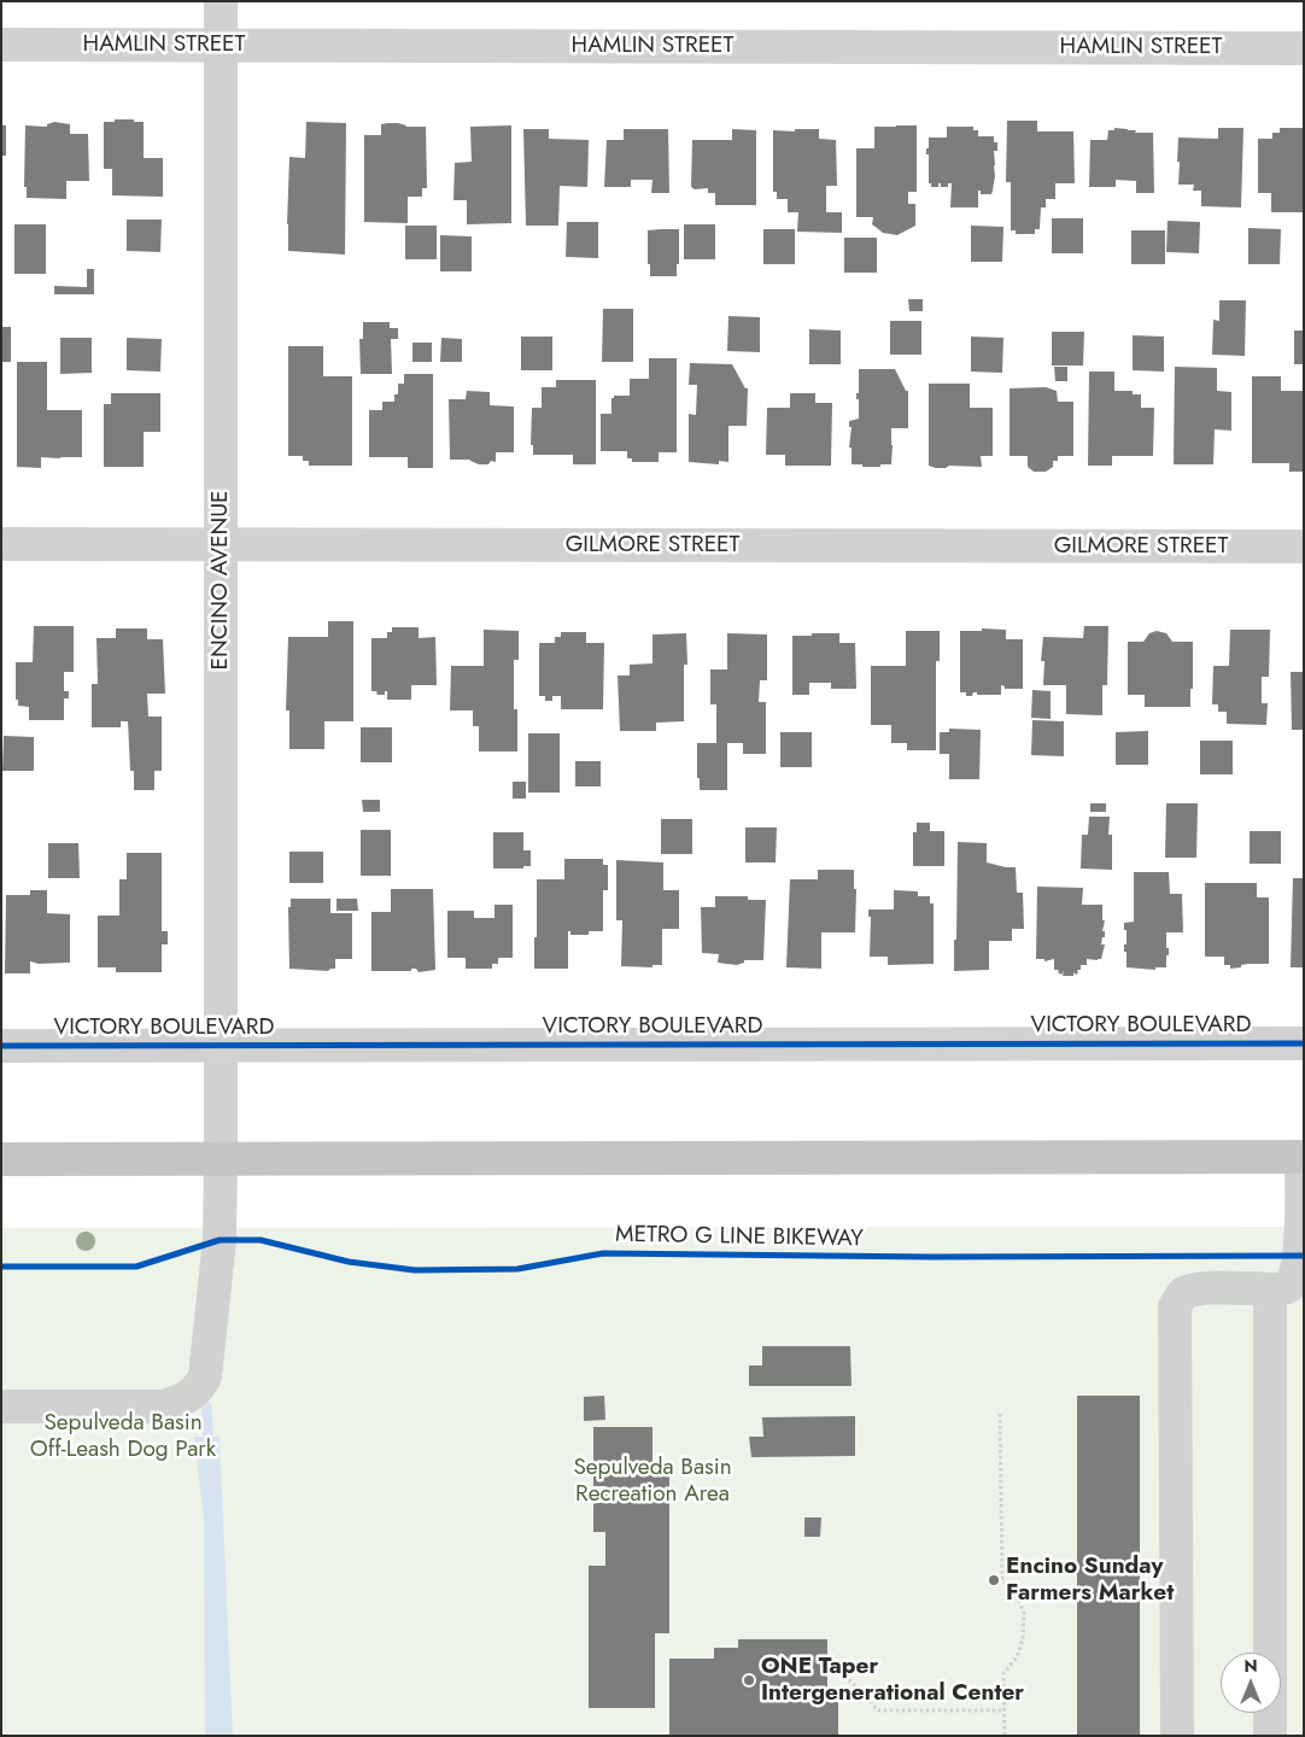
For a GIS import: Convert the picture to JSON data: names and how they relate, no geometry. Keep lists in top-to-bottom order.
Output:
{
  "streets": {
    "street": [
      "HAMLIN STREET",
      "GILMORE STREET",
      "ENCINO AVENUE",
      "VICTORY BOULEVARD"
    ],
    "cycle path": ["METRO G LINE BIKEWAY"]
  },
  "crossings": [
    ["HAMLIN STREET", "ENCINO AVENUE"],
    ["GILMORE STREET", "ENCINO AVENUE"],
    ["ENCINO AVENUE", "VICTORY BOULEVARD"]
  ],
  "parks": ["Sepulveda Basin Off-Leash Dog Park", "Sepulveda Basin Recreation Area"],
  "places": ["Encino Sunday Farmers Market", "ONE Taper Intergenerational Center"],
  "north": "top"
}
